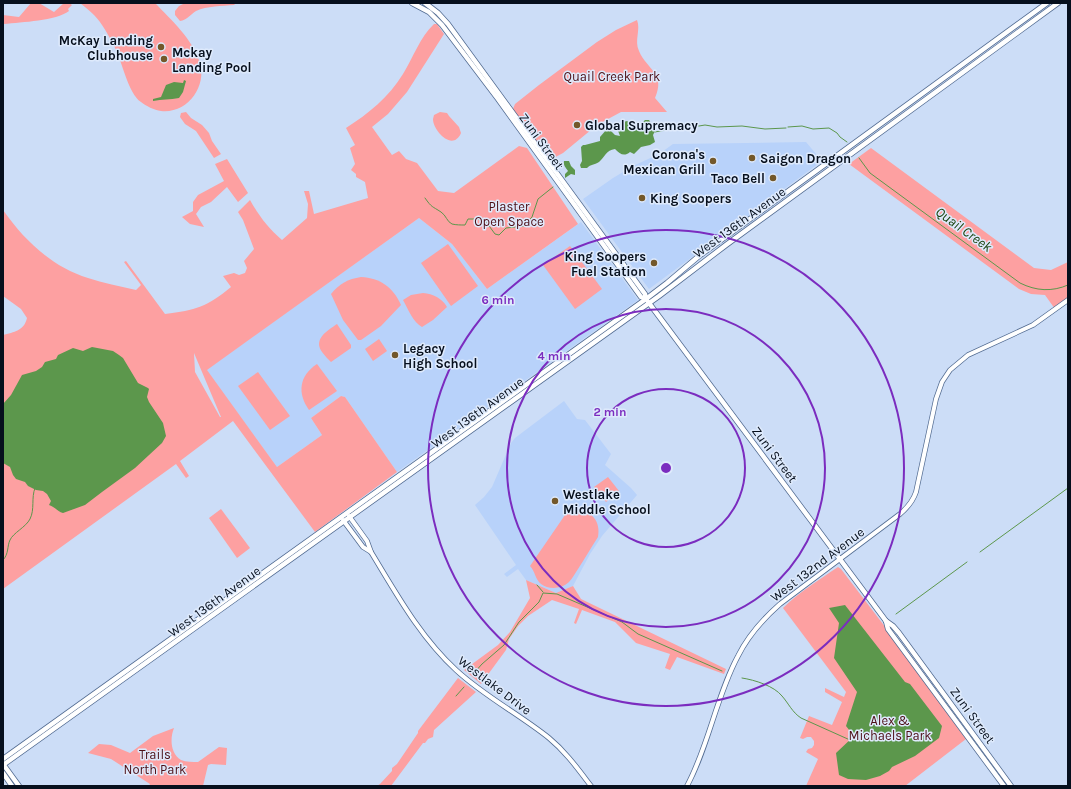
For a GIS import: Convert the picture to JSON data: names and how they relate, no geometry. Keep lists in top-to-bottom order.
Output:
{
  "streets": {
    "main road": ["Zuni Street", "West 136th Avenue"],
    "street": ["West 132nd Avenue", "Westlake Drive"]
  },
  "crossings": [
    ["Zuni Street", "West 136th Avenue"],
    ["Zuni Street", "West 132nd Avenue"],
    ["West 136th Avenue", "Westlake Drive"]
  ],
  "water": ["Quail Creek"],
  "parks": [
    "Quail Creek Park",
    "Plaster Open Space",
    "Alex & Michaels Park",
    "Trails North Park"
  ],
  "places": [
    "McKay Landing Clubhouse",
    "Mckay Landing Pool",
    "Global Supremacy",
    "Saigon Dragon",
    "Corona's Mexican Grill",
    "Taco Bell",
    "King Soopers",
    "King Soopers Fuel Station",
    "Legacy High School",
    "Westlake Middle School"
  ],
  "rings": ["6 min", "4 min", "2 min"]
}
